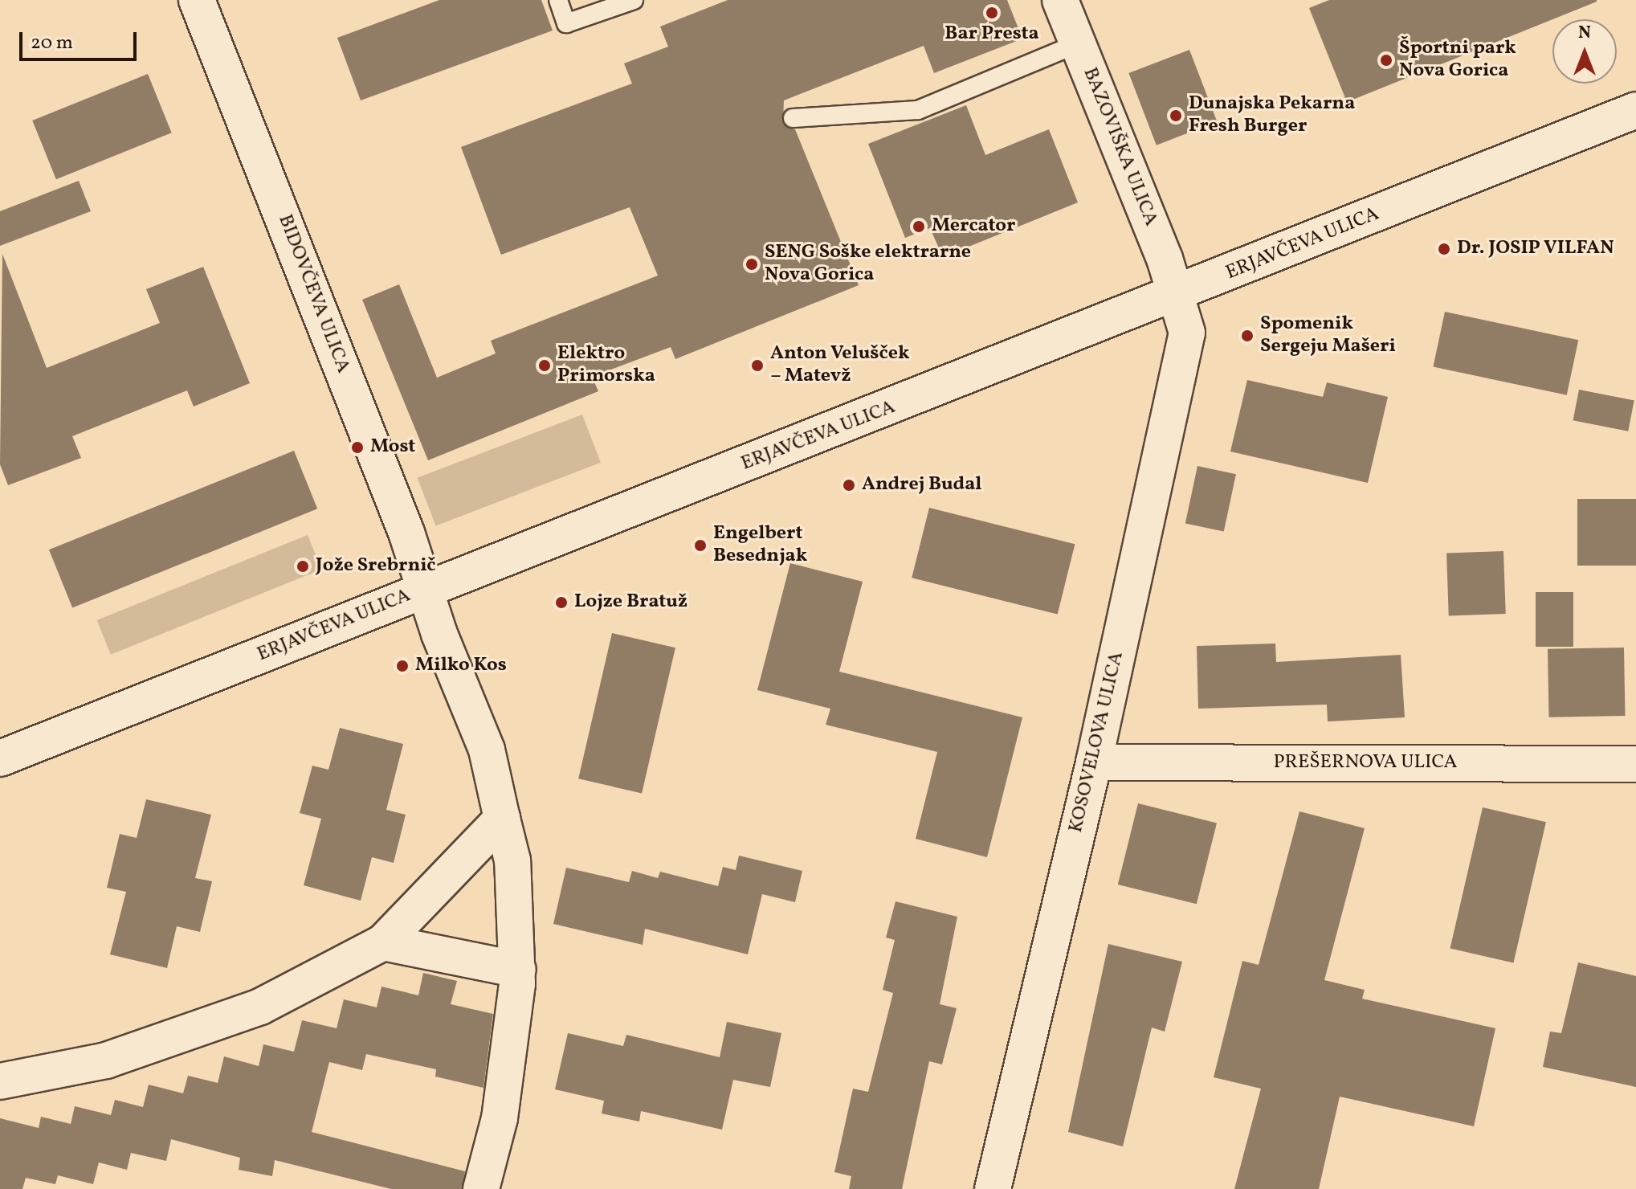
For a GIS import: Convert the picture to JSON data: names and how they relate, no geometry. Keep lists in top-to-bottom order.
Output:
{
  "streets": {
    "street": [
      "BAZOVIŠKA ULICA",
      "ERJAVČEVA ULICA",
      "BIDOVČEVA ULICA",
      "KOSOVELOVA ULICA",
      "PREŠERNOVA ULICA"
    ]
  },
  "crossings": [
    ["BAZOVIŠKA ULICA", "ERJAVČEVA ULICA"],
    ["BAZOVIŠKA ULICA", "KOSOVELOVA ULICA"],
    ["ERJAVČEVA ULICA", "BIDOVČEVA ULICA"],
    ["ERJAVČEVA ULICA", "KOSOVELOVA ULICA"],
    ["KOSOVELOVA ULICA", "PREŠERNOVA ULICA"]
  ],
  "places": [
    "Bar Presta",
    "Športni park Nova Gorica",
    "Dunajska Pekarna Fresh Burger",
    "Mercator",
    "Dr. JOSIP VILFAN",
    "SENG Soške elektrarne Nova Gorica",
    "Spomenik Sergeju Mašeri",
    "Elektro Primorska",
    "Anton Velušček – Matevž",
    "Most",
    "Andrej Budal",
    "Engelbert Besednjak",
    "Jože Srebrnič",
    "Lojze Bratuž",
    "Milko Kos"
  ],
  "scale_bar": "20 m",
  "north": "top"
}
